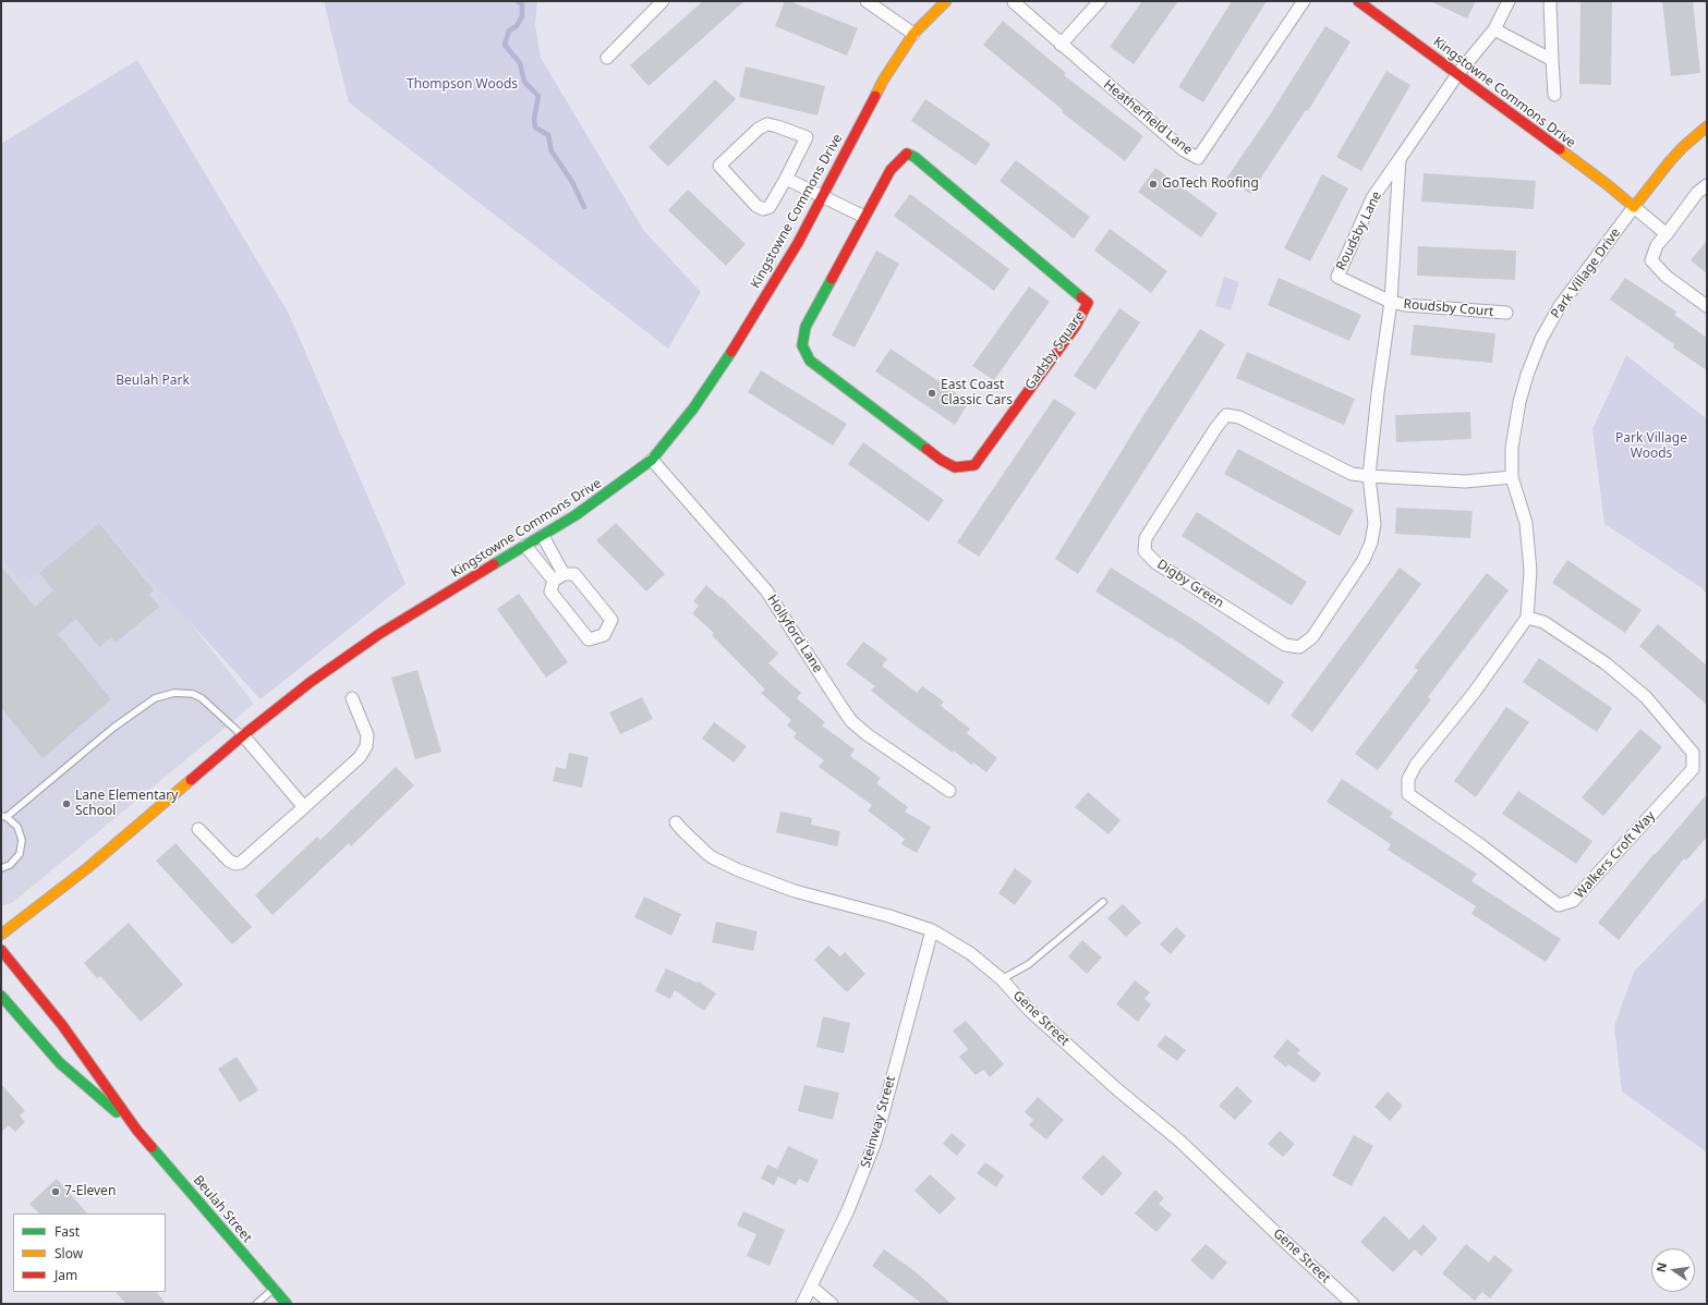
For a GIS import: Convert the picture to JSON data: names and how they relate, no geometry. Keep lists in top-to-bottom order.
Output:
{
  "streets": {
    "street": [
      "Kingstowne Commons Drive",
      "Heatherfield Lane",
      "Roudsby Lane",
      "Park Village Drive",
      "Roudsby Court",
      "Gadsby Square",
      "Digby Green",
      "Hollyford Lane",
      "Walkers Croft Way",
      "Gene Street",
      "Steinway Street",
      "Beulah Street"
    ]
  },
  "crossings": [
    ["Kingstowne Commons Drive", "Roudsby Lane"],
    ["Kingstowne Commons Drive", "Park Village Drive"],
    ["Kingstowne Commons Drive", "Hollyford Lane"],
    ["Roudsby Lane", "Roudsby Court"],
    ["Roudsby Lane", "Digby Green"],
    ["Park Village Drive", "Digby Green"],
    ["Park Village Drive", "Walkers Croft Way"],
    ["Gene Street", "Steinway Street"]
  ],
  "parks": ["Thompson Woods", "Beulah Park", "Park Village Woods"],
  "places": [
    "GoTech Roofing",
    "East Coast Classic Cars",
    "Lane Elementary School",
    "7-Eleven"
  ],
  "legend": ["Fast", "Slow", "Jam"],
  "north": "left"
}
